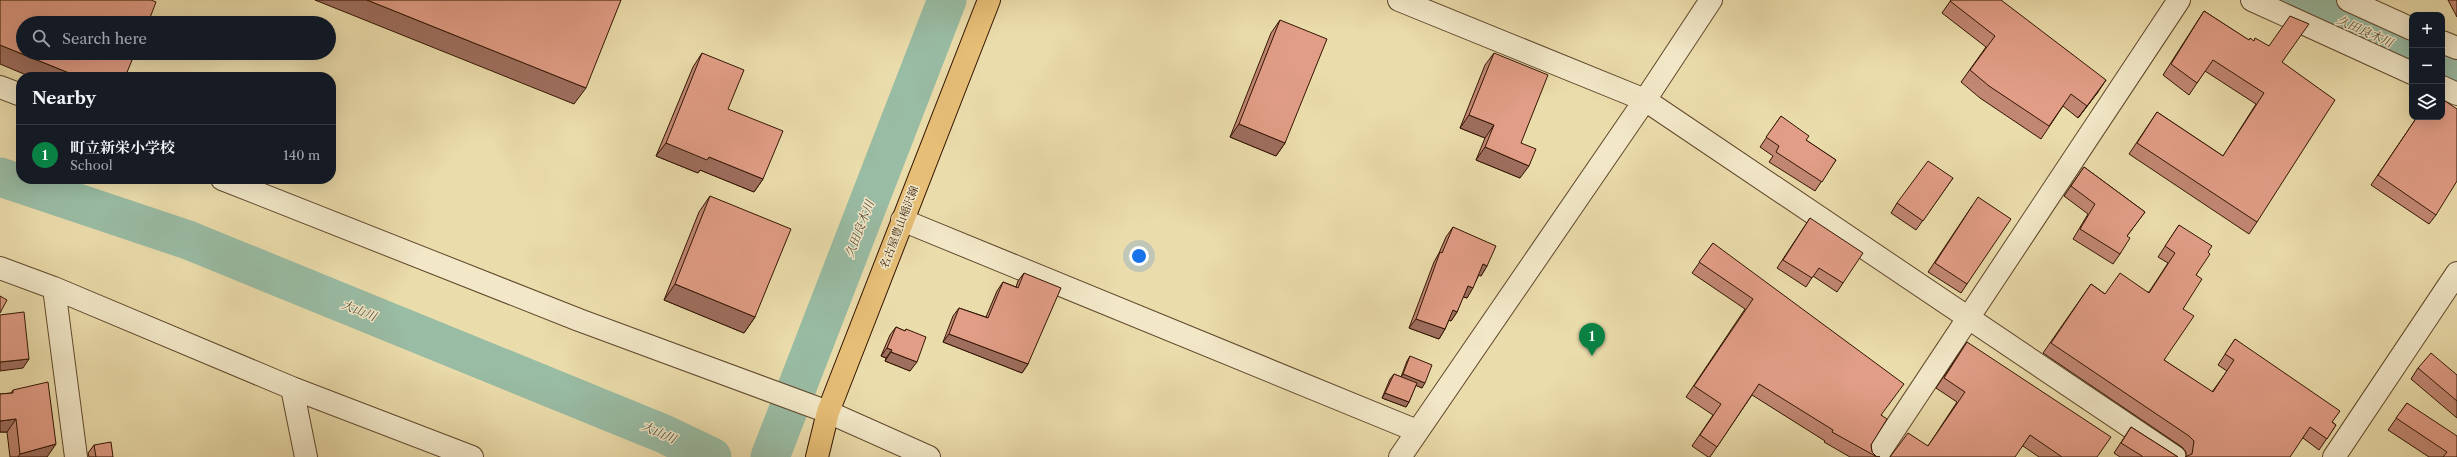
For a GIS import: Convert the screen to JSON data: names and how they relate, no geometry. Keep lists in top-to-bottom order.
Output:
{
  "streets": {
    "main road": ["名古屋豊山稲沢線"]
  },
  "water": ["久田良木川", "大山川"],
  "page": {
    "map_buttons": ["+", "−"],
    "search": "Search here",
    "heading": "Nearby",
    "list": [
      {
        "mark": "1",
        "name": "町立新栄小学校",
        "note": "School",
        "value": "140 m"
      }
    ],
    "pins": "1"
  }
}
